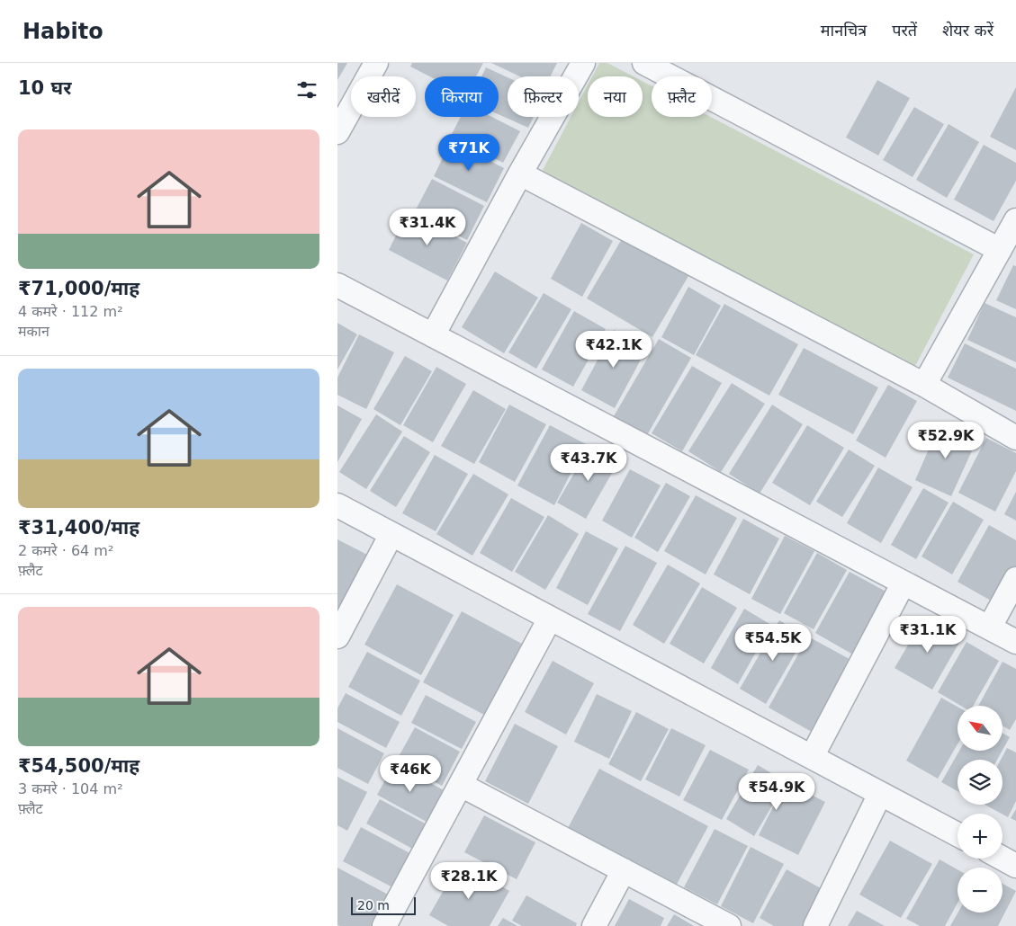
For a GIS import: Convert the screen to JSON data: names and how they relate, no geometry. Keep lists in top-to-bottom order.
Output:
{
  "scale_bar": "20 m",
  "north": "top left",
  "page": {
    "header": "Habito",
    "nav": ["मानचित्र", "परतें", "शेयर करें"],
    "heading": "10 घर",
    "chip": [
      "खरीदें",
      "किराया",
      "फ़िल्टर",
      "नया",
      "फ़्लैट"
    ],
    "list": [
      {
        "name": "₹71,000/माह",
        "note": "4 कमरे · 112 m² · मकान"
      },
      {
        "name": "₹31,400/माह",
        "note": "2 कमरे · 64 m² · फ़्लैट"
      },
      {
        "name": "₹54,500/माह",
        "note": "3 कमरे · 104 m² · फ़्लैट"
      }
    ],
    "price": [
      "₹71K",
      "₹31.4K",
      "₹42.1K",
      "₹52.9K",
      "₹43.7K",
      "₹31.1K",
      "₹54.5K",
      "₹46K",
      "₹54.9K",
      "₹28.1K"
    ],
    "map_buttons": ["+", "−"],
    "scale": "20 m"
  }
}
